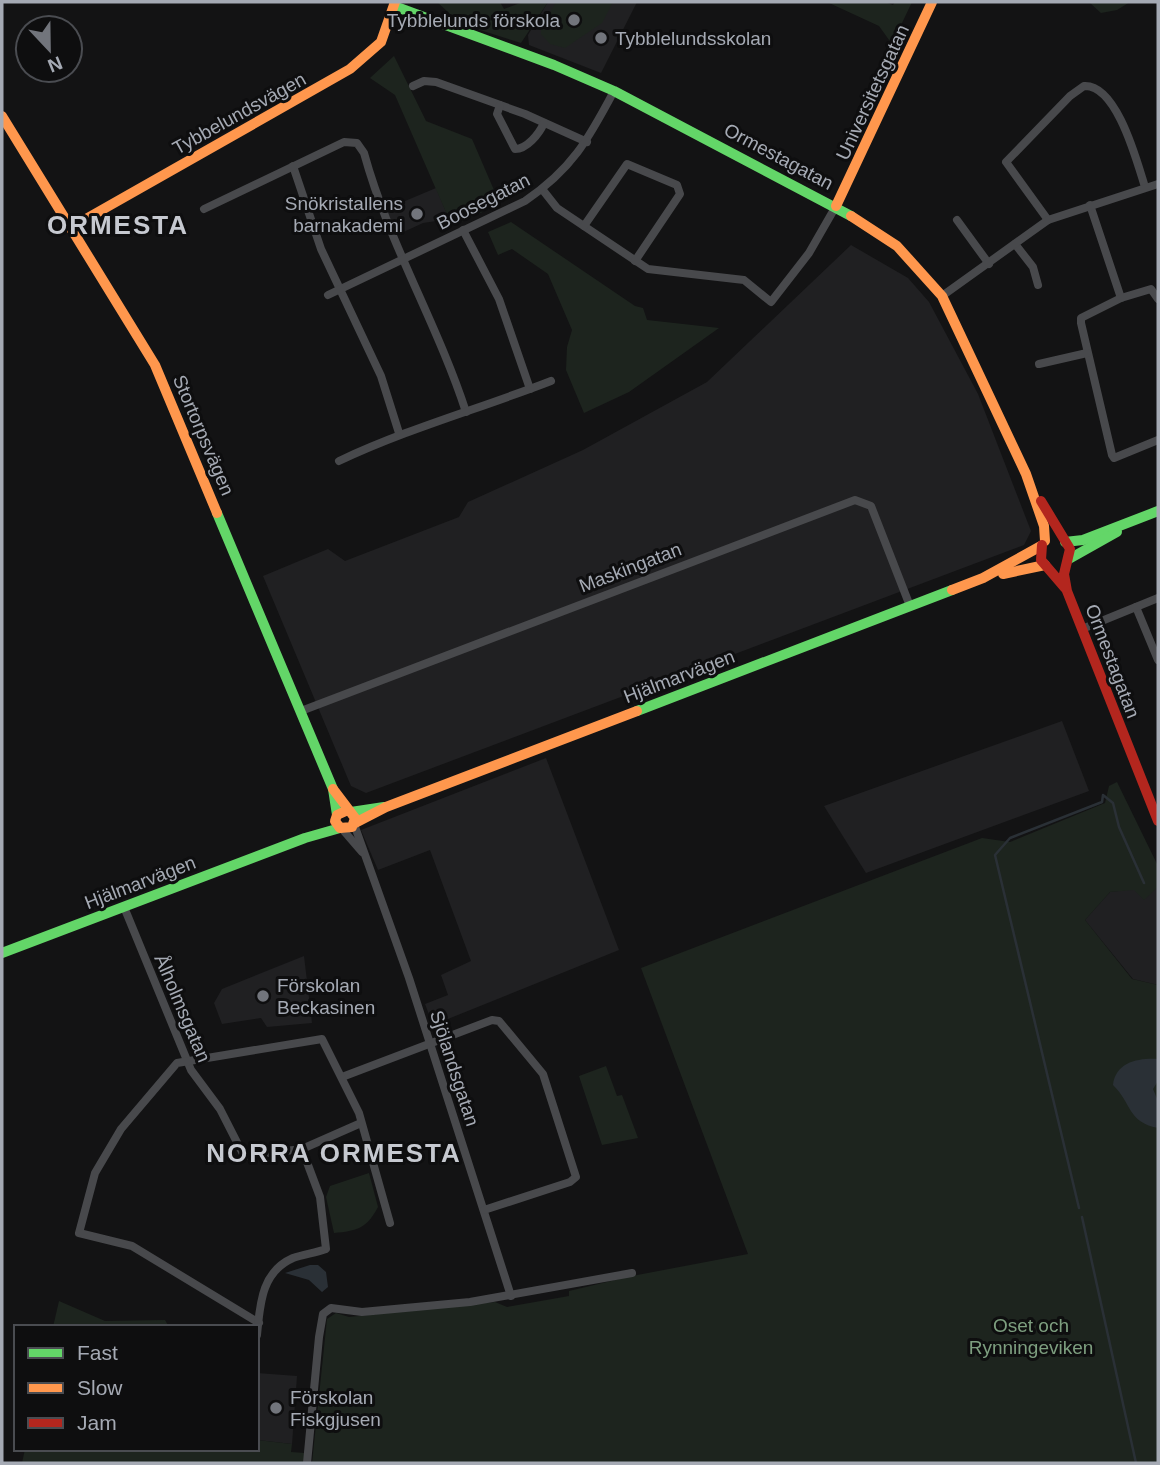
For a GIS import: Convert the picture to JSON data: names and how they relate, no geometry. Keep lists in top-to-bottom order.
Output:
{
  "streets": {
    "street": [
      "Universitetsgatan",
      "Tybbelundsvägen",
      "Ormestagatan",
      "Boosegatan",
      "Stortorpsvägen",
      "Maskingatan",
      "Hjälmarvägen",
      "Ålholmsgatan",
      "Sjölandsgatan"
    ]
  },
  "crossings": [
    ["Universitetsgatan", "Ormestagatan"],
    ["Tybbelundsvägen", "Ormestagatan"],
    ["Tybbelundsvägen", "Stortorpsvägen"],
    ["Ormestagatan", "Boosegatan"],
    ["Ormestagatan", "Hjälmarvägen"],
    ["Stortorpsvägen", "Maskingatan"],
    ["Stortorpsvägen", "Hjälmarvägen"],
    ["Stortorpsvägen", "Sjölandsgatan"],
    ["Maskingatan", "Hjälmarvägen"],
    ["Hjälmarvägen", "Ålholmsgatan"],
    ["Hjälmarvägen", "Sjölandsgatan"]
  ],
  "districts": ["ORMESTA", "NORRA ORMESTA"],
  "parks": ["Oset och Rynningeviken"],
  "places": [
    "Tybblelunds förskola",
    "Tybblelundsskolan",
    "Snökristallens barnakademi",
    "Förskolan Beckasinen",
    "Förskolan Fiskgjusen"
  ],
  "legend": ["Fast", "Slow", "Jam"],
  "north": "bottom"
}
